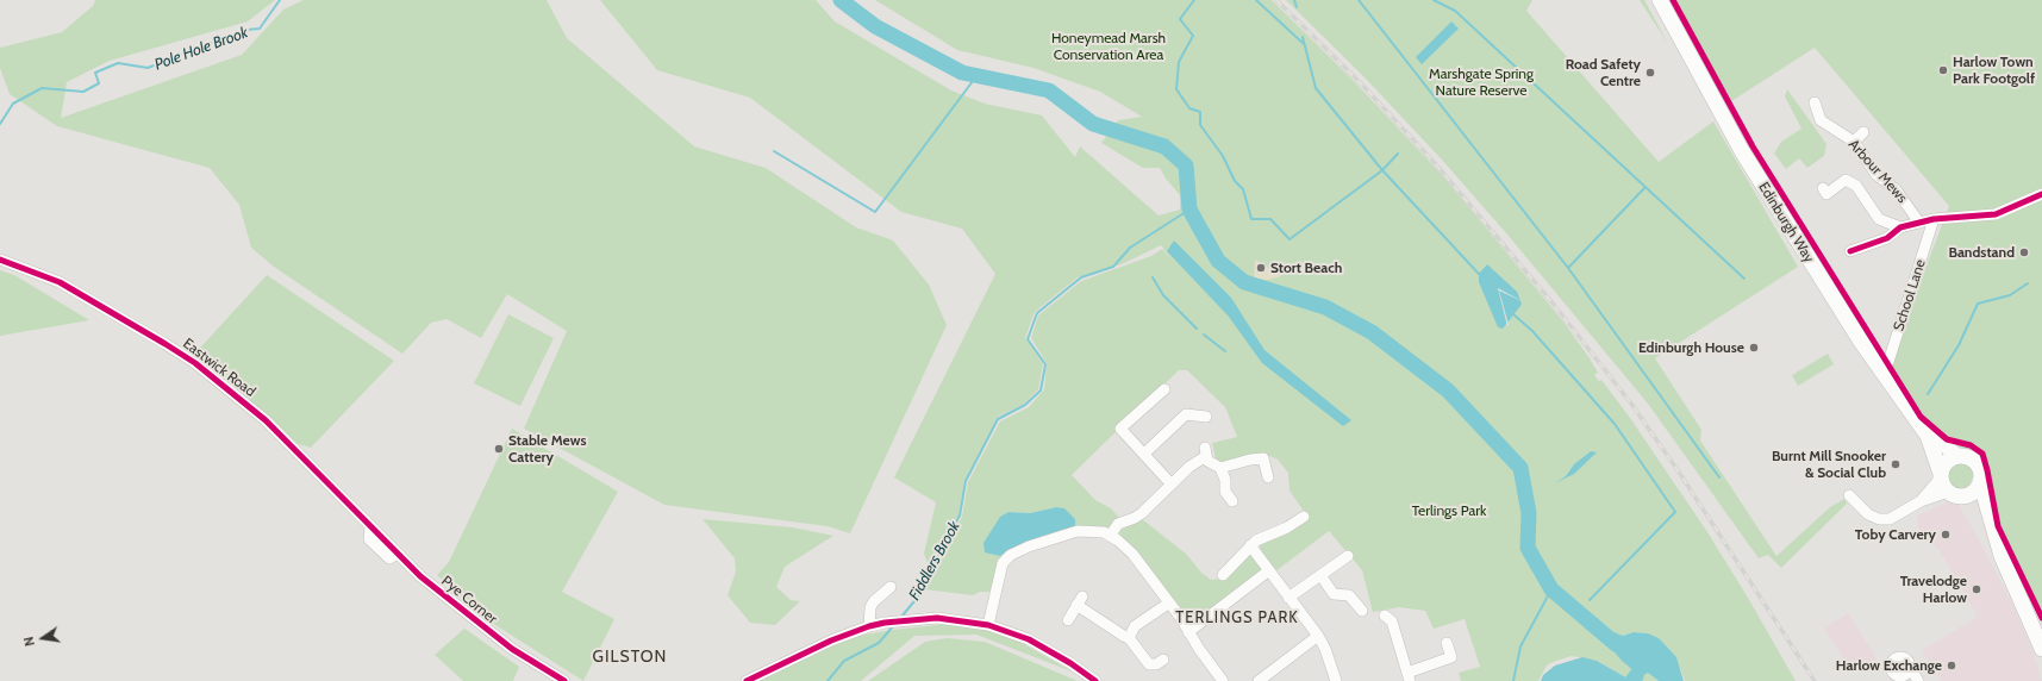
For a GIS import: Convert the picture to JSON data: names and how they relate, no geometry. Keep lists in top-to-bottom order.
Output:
{
  "streets": {
    "highway": ["Edinburgh Way"],
    "street": [
      "Arbour Mews",
      "School Lane",
      "Eastwick Road",
      "Pye Corner"
    ]
  },
  "crossings": [
    ["Edinburgh Way", "School Lane"],
    ["Eastwick Road", "Pye Corner"]
  ],
  "districts": ["TERLINGS PARK", "GILSTON"],
  "water": ["Pole Hole Brook", "Fiddlers Brook"],
  "parks": ["Honeymead Marsh Conservation Area", "Marshgate Spring Nature Reserve", "Terlings Park"],
  "places": [
    "Harlow Town Park Footgolf",
    "Road Safety Centre",
    "Bandstand",
    "Stort Beach",
    "Edinburgh House",
    "Stable Mews Cattery",
    "Burnt Mill Snooker & Social Club",
    "Toby Carvery",
    "Travelodge Harlow",
    "Harlow Exchange"
  ],
  "north": "left"
}
